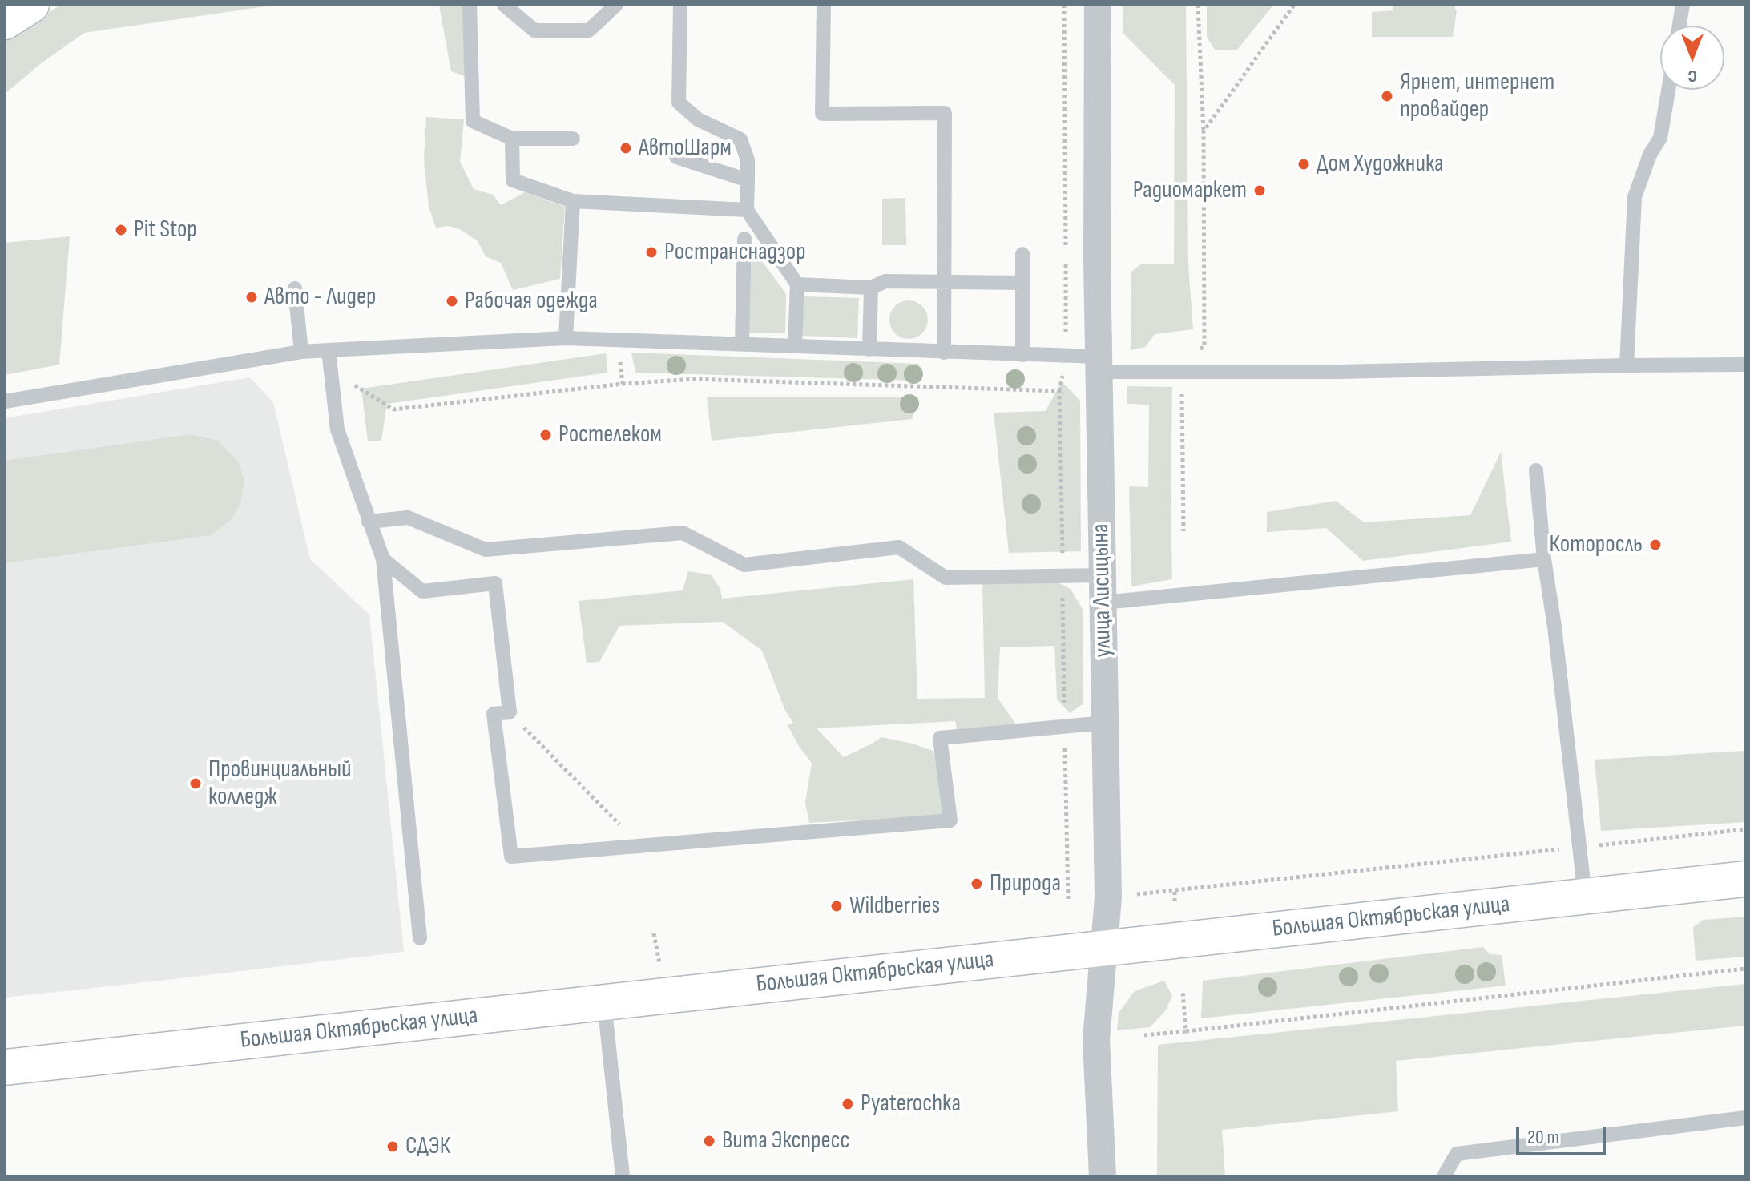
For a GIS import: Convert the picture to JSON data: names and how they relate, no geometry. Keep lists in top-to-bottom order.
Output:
{
  "streets": {
    "main road": ["Большая Октябрьская улица"],
    "street": ["улица Лисицына"]
  },
  "crossings": [
    ["улица Лисицына", "Большая Октябрьская улица"]
  ],
  "places": [
    "Ярнет, интернет провайдер",
    "АвтоШарм",
    "Дом Художника",
    "Радиомаркет",
    "Pit Stop",
    "Ространснадзор",
    "Авто - Лидер",
    "Рабочая одежда",
    "Ростелеком",
    "Которосль",
    "Провинциальный колледж",
    "Природа",
    "Wildberries",
    "Pyaterochka",
    "Вита Экспресс",
    "СДЭК"
  ],
  "scale_bar": "20 m",
  "north": "bottom"
}
